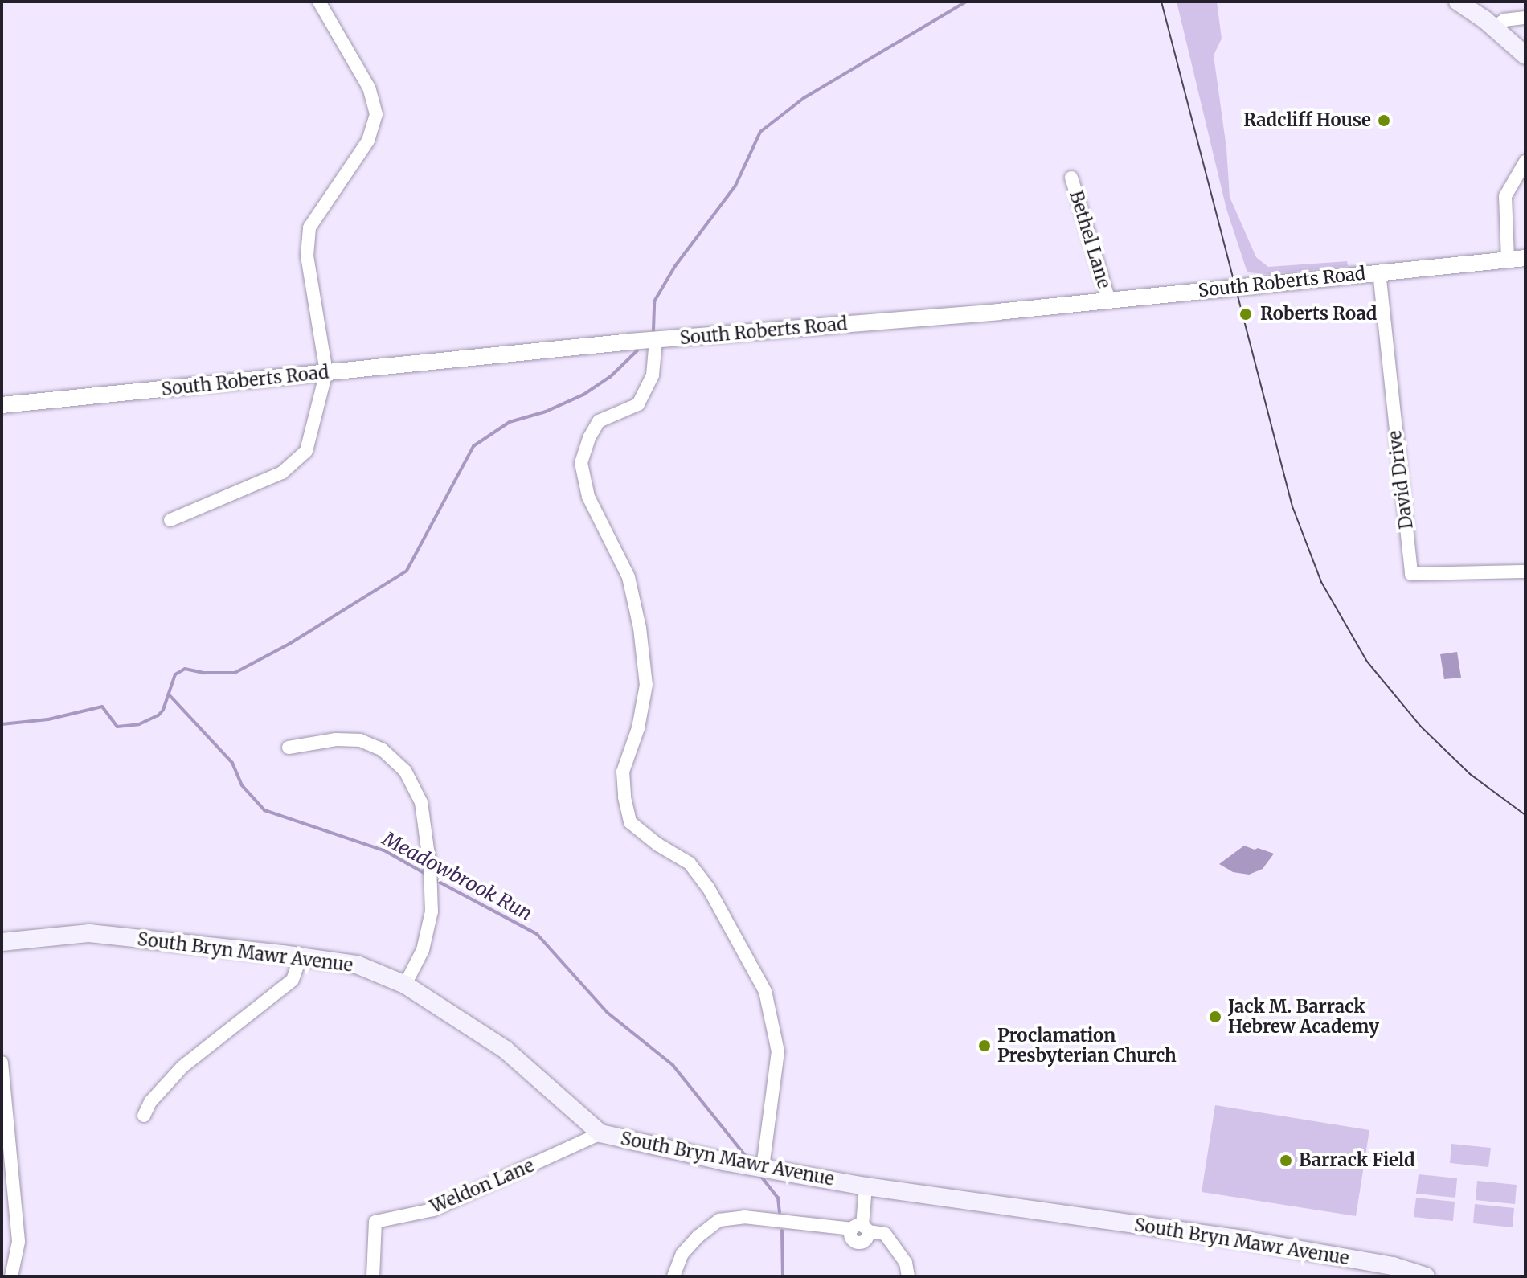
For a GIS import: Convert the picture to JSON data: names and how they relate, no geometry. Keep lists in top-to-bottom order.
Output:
{
  "streets": {
    "main road": ["South Bryn Mawr Avenue"],
    "street": [
      "Bethel Lane",
      "South Roberts Road",
      "David Drive",
      "Weldon Lane"
    ]
  },
  "crossings": [
    ["Bethel Lane", "South Roberts Road"],
    ["South Roberts Road", "David Drive"],
    ["South Bryn Mawr Avenue", "Weldon Lane"]
  ],
  "water": ["Meadowbrook Run"],
  "places": [
    "Radcliff House",
    "Roberts Road",
    "Jack M. Barrack Hebrew Academy",
    "Proclamation Presbyterian Church",
    "Barrack Field"
  ]
}
